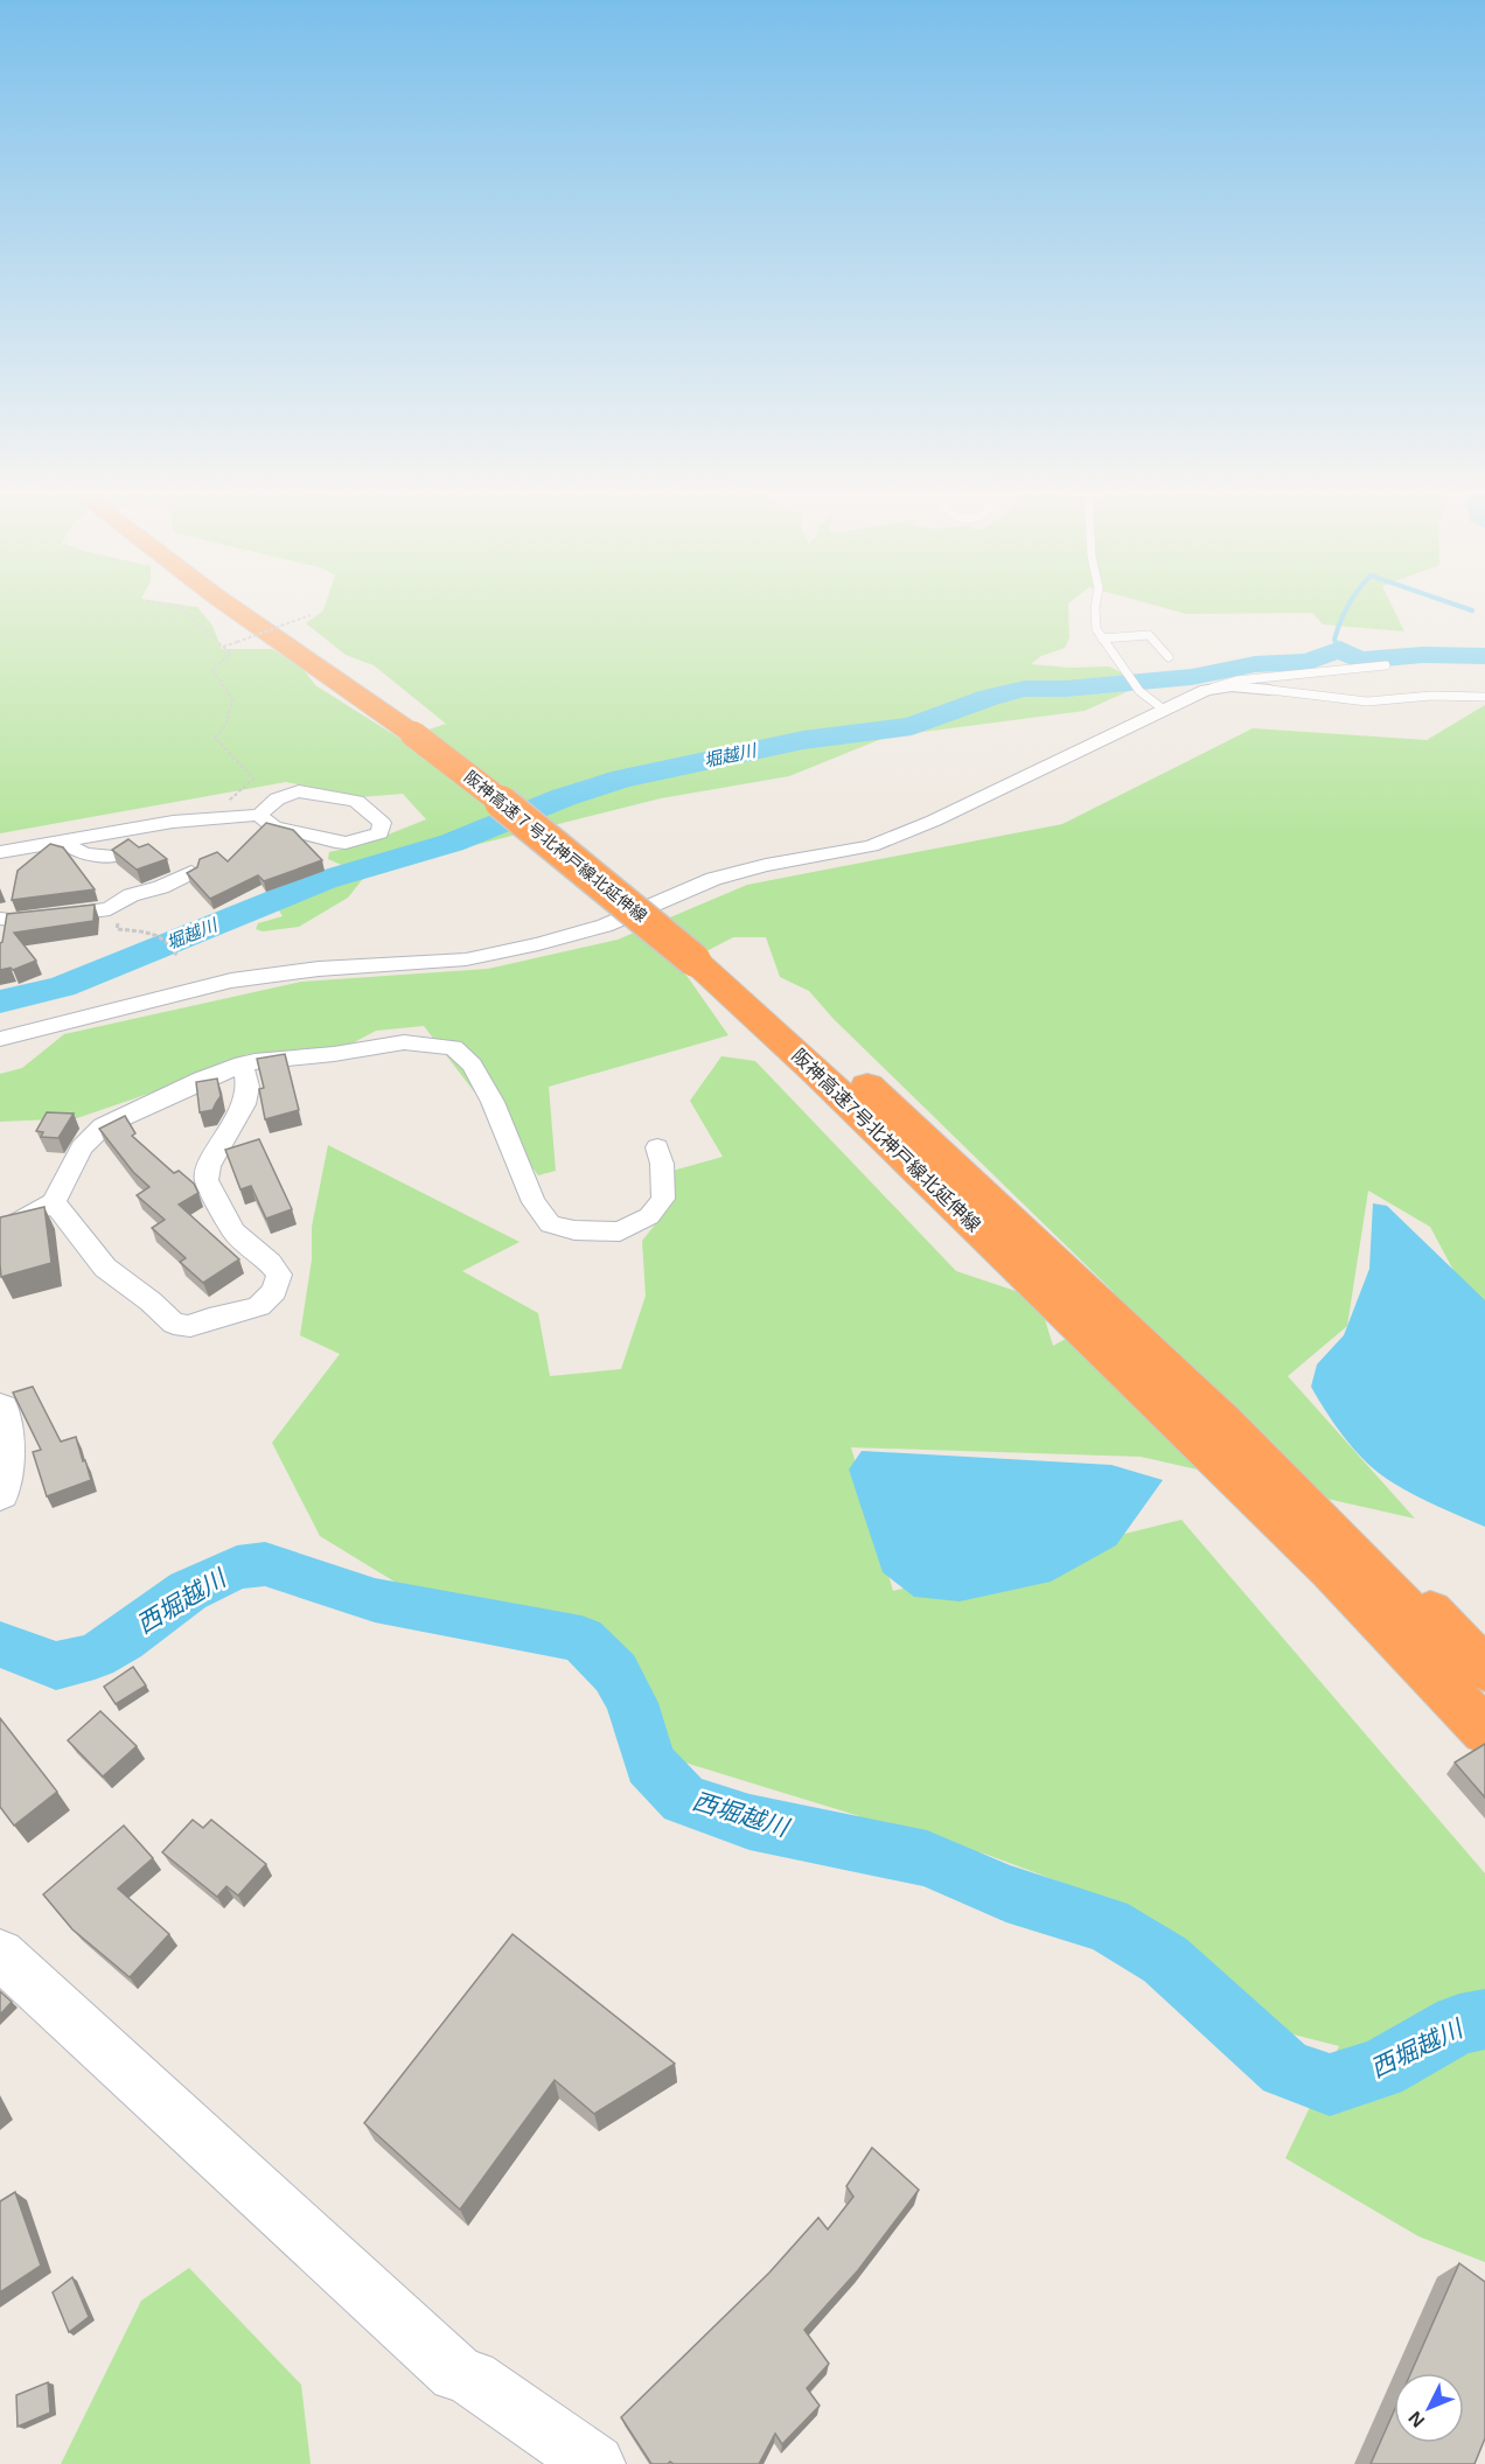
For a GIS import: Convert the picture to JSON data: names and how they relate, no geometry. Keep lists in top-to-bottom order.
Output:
{
  "streets": {
    "highway": ["阪神高速７号北神戸線北延伸線", "阪神高速7号北神戸線北延伸線"]
  },
  "crossings": [
    ["阪神高速７号北神戸線北延伸線", "阪神高速7号北神戸線北延伸線"]
  ],
  "water": ["堀越川", "西堀越川"],
  "north": "bottom left"
}
